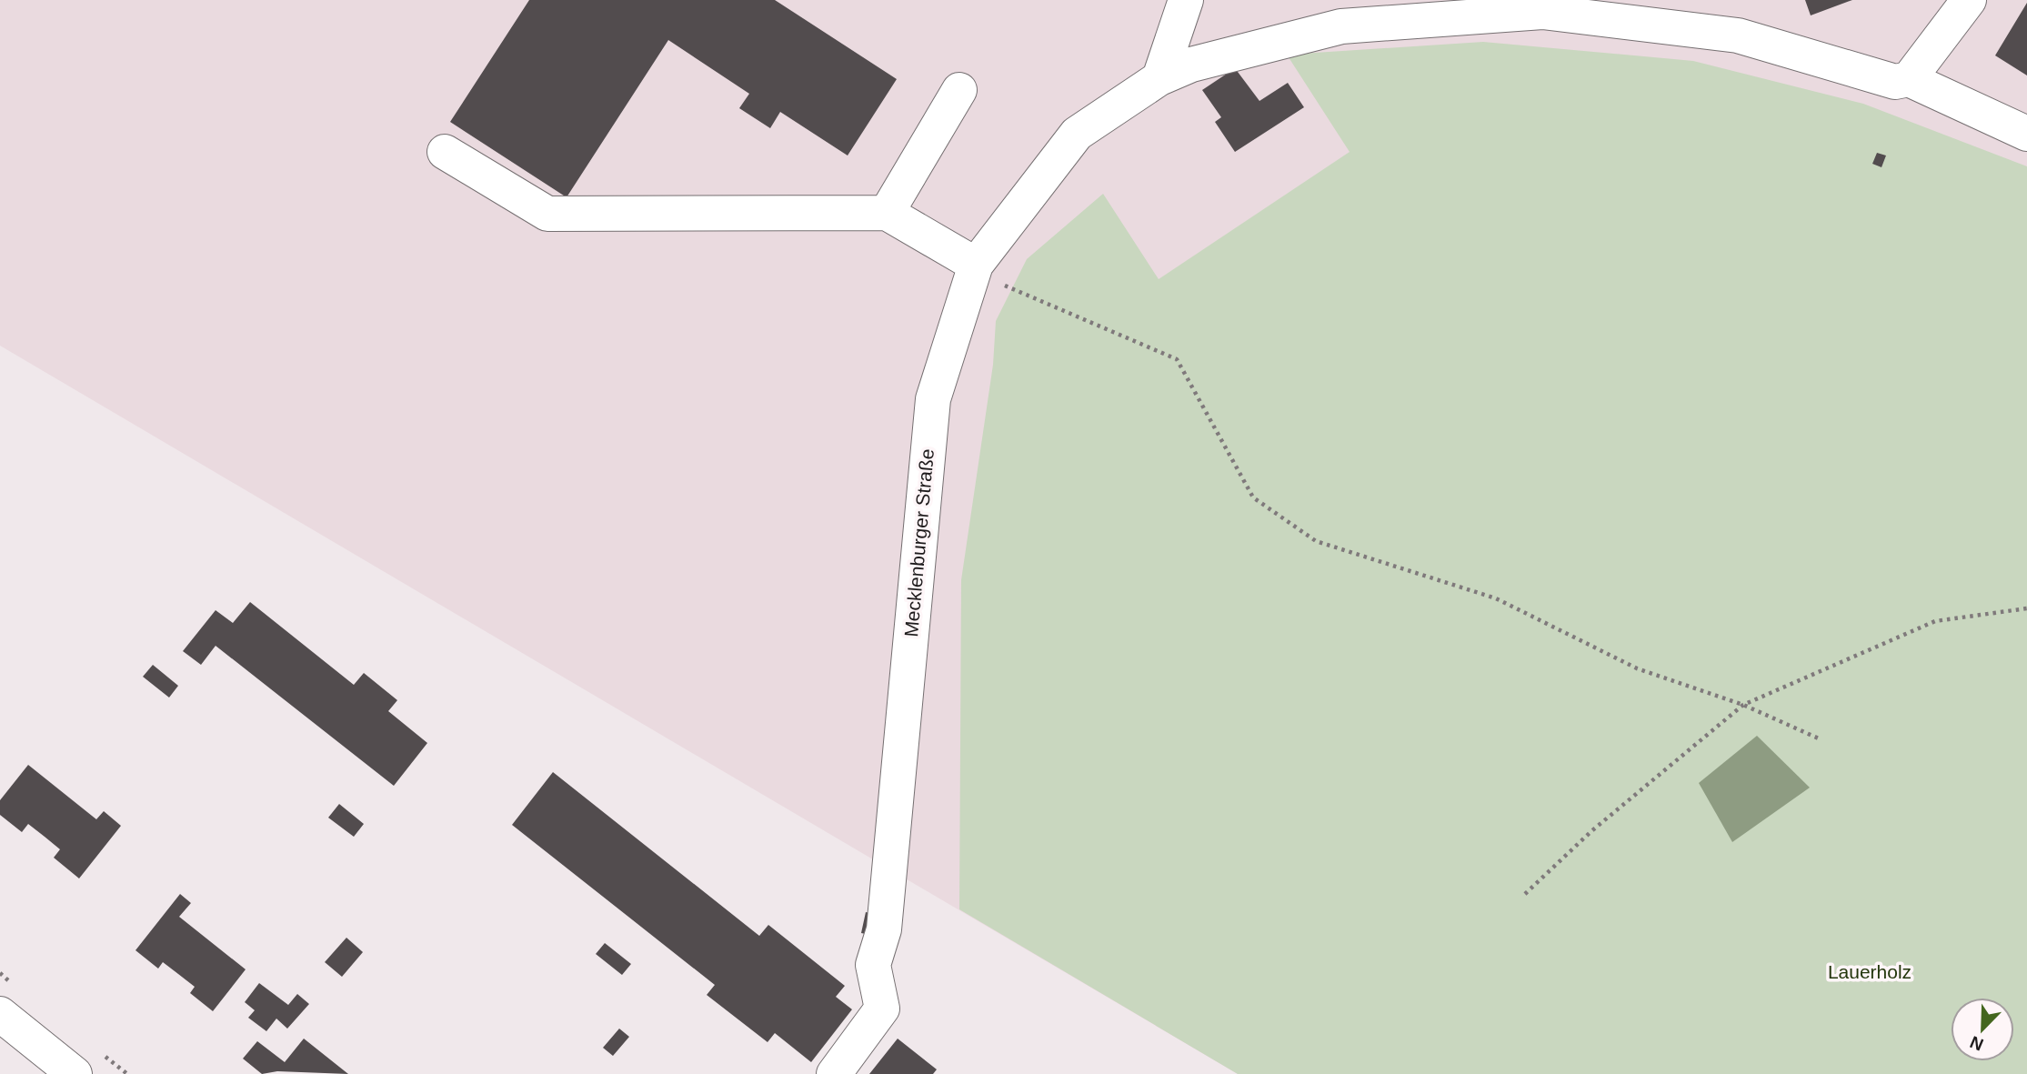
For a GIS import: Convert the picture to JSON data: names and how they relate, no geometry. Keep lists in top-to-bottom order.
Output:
{
  "streets": {
    "street": ["Mecklenburger Straße"]
  },
  "parks": ["Lauerholz"],
  "north": "bottom left"
}
